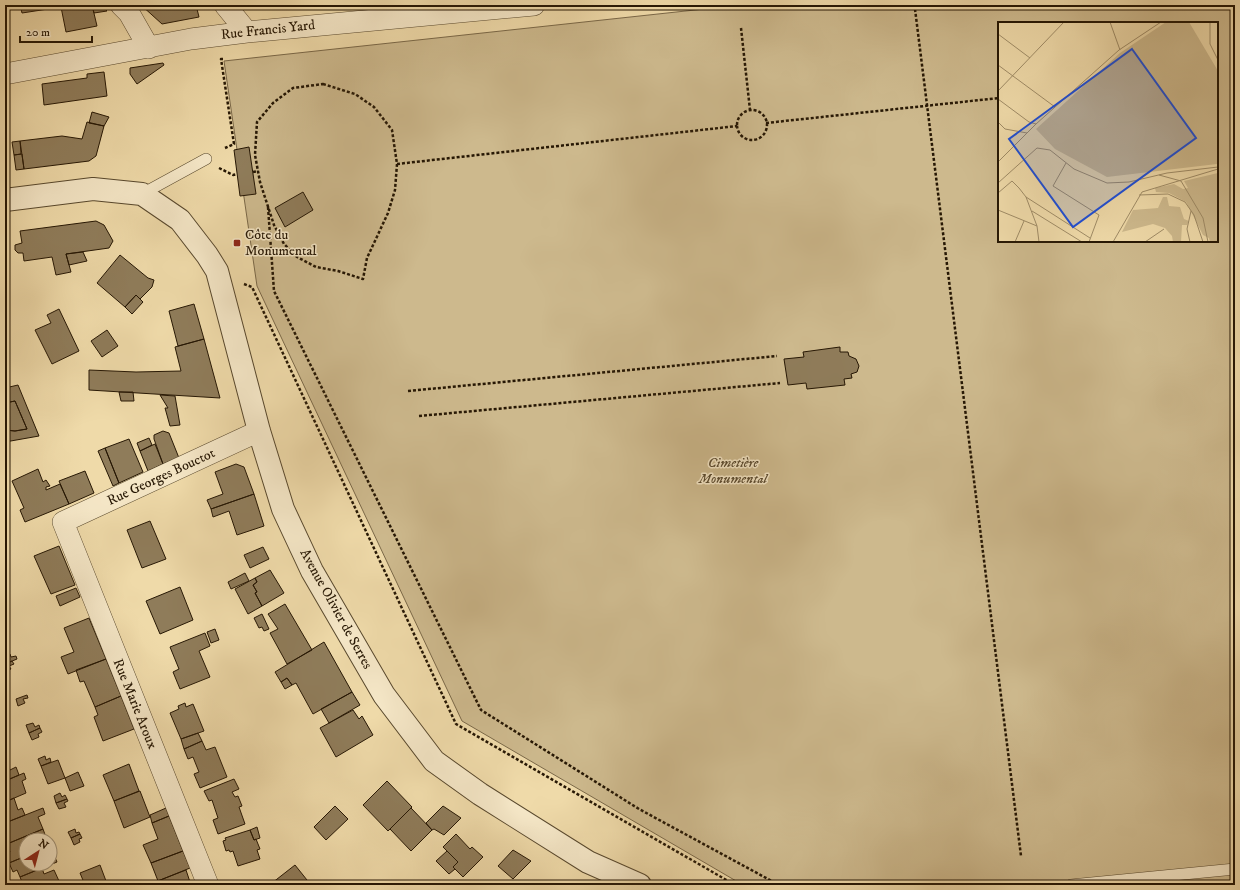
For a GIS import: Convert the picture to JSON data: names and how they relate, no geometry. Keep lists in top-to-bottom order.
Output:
{
  "streets": {
    "street": [
      "Rue Francis Yard",
      "Rue Georges Bouctot",
      "Avenue Olivier de Serres",
      "Rue Marie Aroux"
    ]
  },
  "crossings": [
    ["Rue Georges Bouctot", "Avenue Olivier de Serres"],
    ["Rue Georges Bouctot", "Rue Marie Aroux"]
  ],
  "parks": ["Cimetière Monumental"],
  "places": {
    "transit": ["Côte du Monumental"]
  },
  "scale_bar": "20 m",
  "north": "top right"
}
